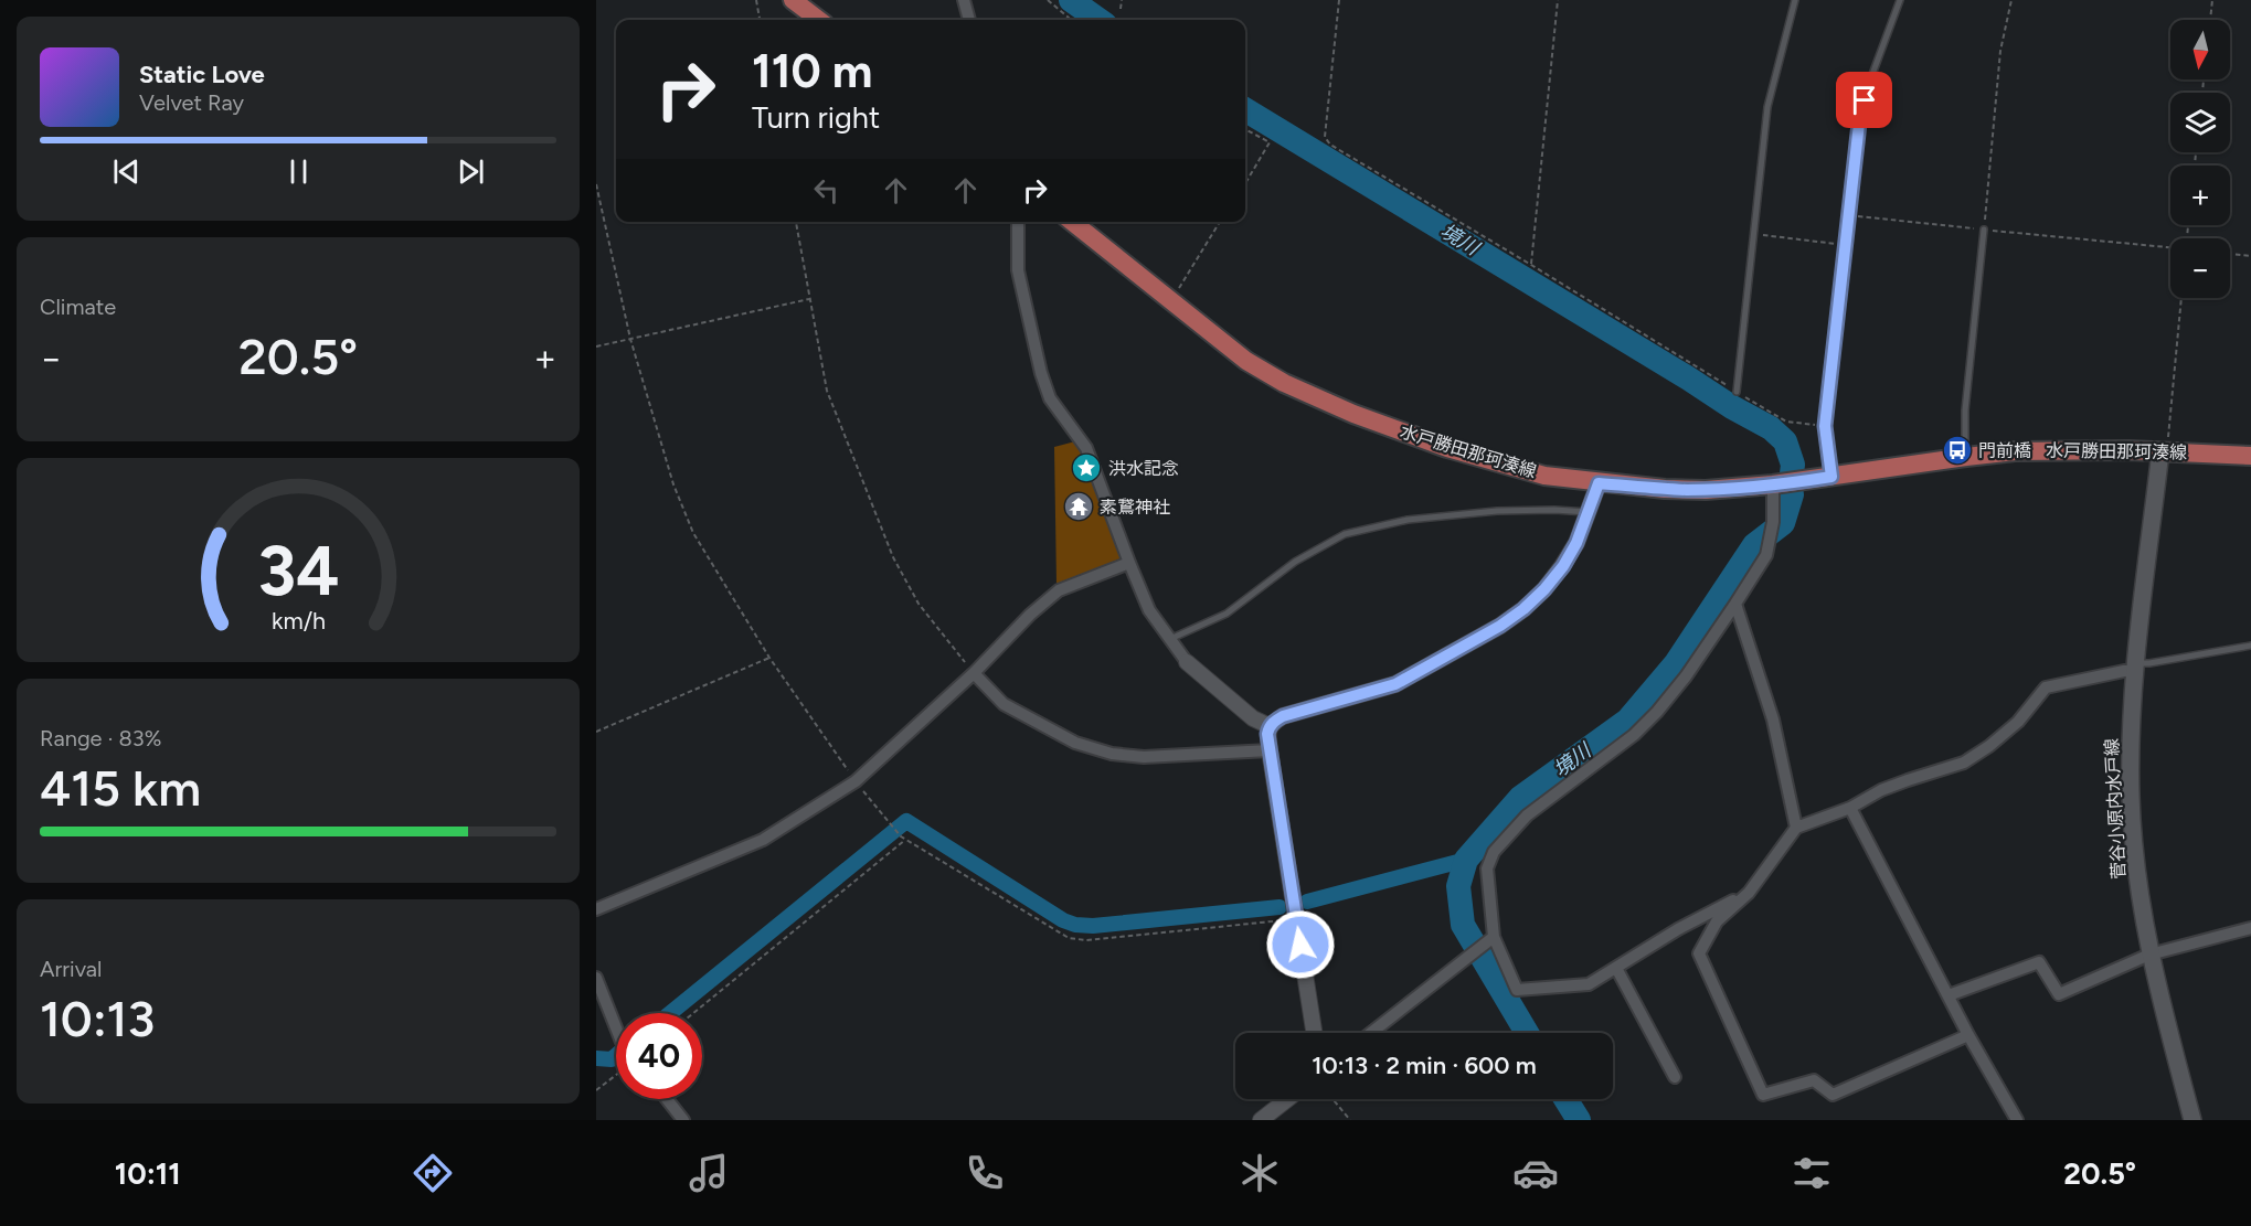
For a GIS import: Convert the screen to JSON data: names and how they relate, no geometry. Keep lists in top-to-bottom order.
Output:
{
  "streets": {
    "main road": ["水戸勝田那珂湊線", "菅谷小原内水戸線"]
  },
  "crossings": [
    ["水戸勝田那珂湊線", "菅谷小原内水戸線"]
  ],
  "water": ["境川"],
  "places": {
    "bus stop": ["門前橋"],
    "place": ["洪水記念"],
    "temple": ["素鵞神社"]
  },
  "north": "bottom",
  "page": {
    "map_buttons": ["+", "−"],
    "turn": ["110 m", "Turn right"],
    "song": ["Static Love", "Velvet Ray"],
    "tile": [
      "Climate",
      ["Range · 83%", "415 km"],
      ["Arrival", "10:13"]
    ],
    "heat": ["−", "20.5°", "+"],
    "limit": "40",
    "trip": "10:13 · 2 min · 600 m",
    "tabs": ["10:11", "20.5°"],
    "gauge": ["34", "km/h"]
  }
}
